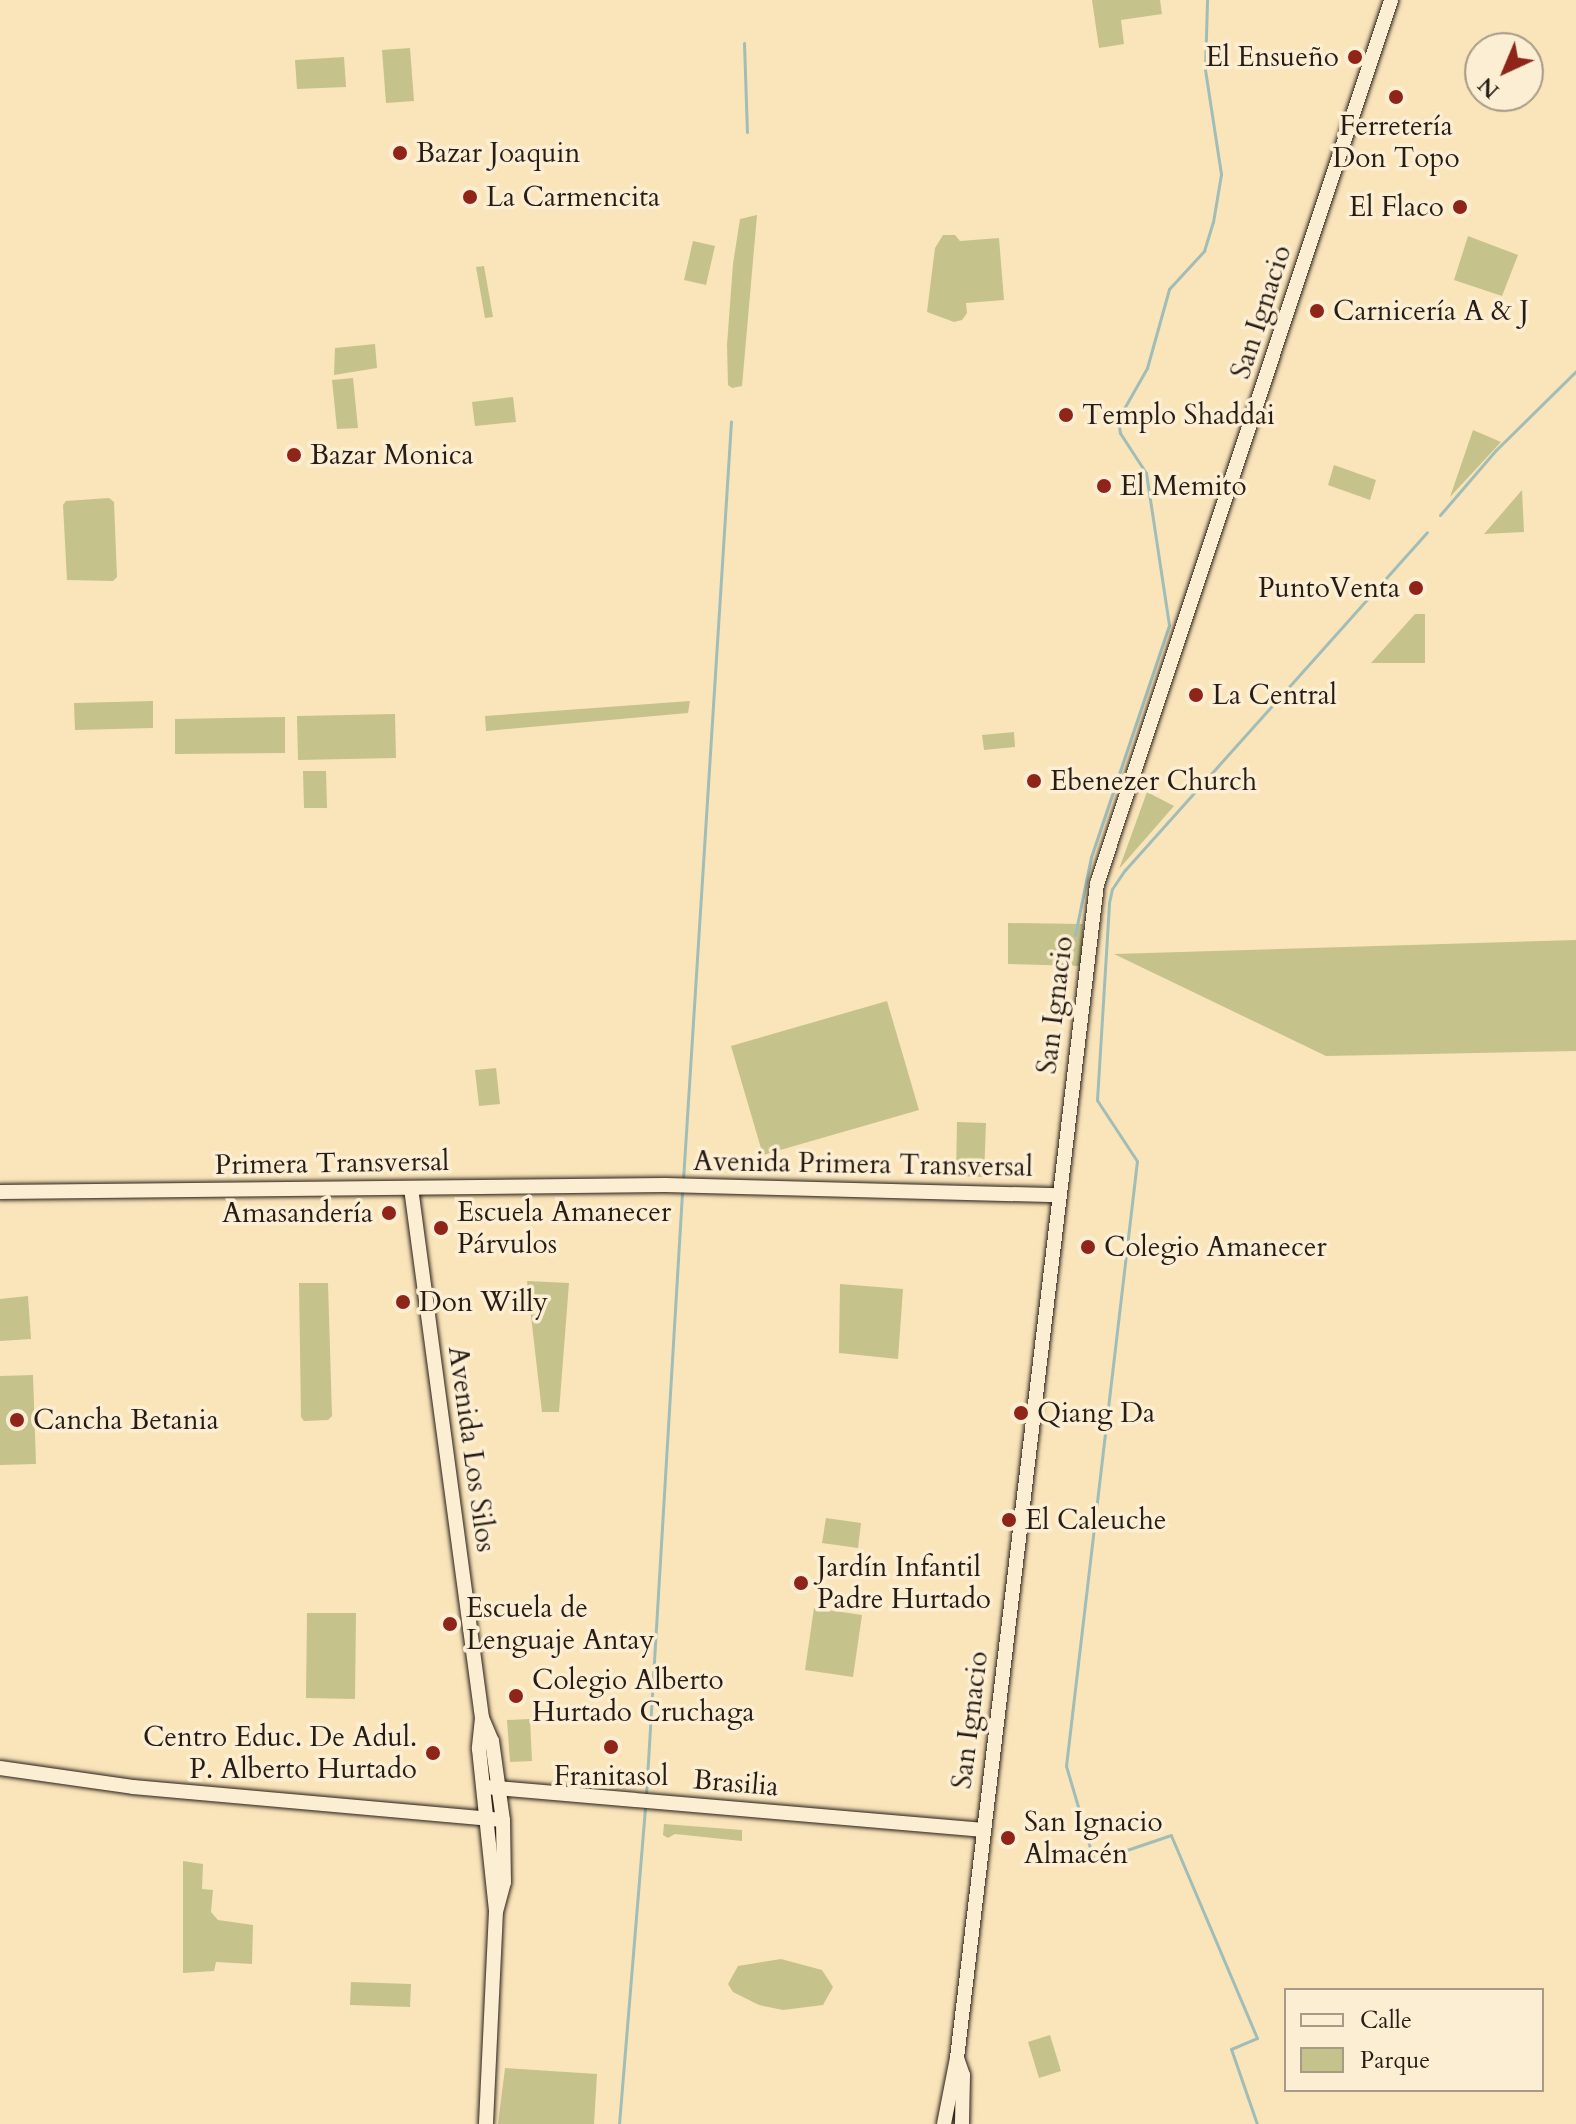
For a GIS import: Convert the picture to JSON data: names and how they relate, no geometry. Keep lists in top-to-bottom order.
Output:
{
  "streets": {
    "main road": [
      "San Ignacio",
      "Primera Transversal",
      "Avenida Primera Transversal",
      "Avenida Los Silos",
      "Brasilia"
    ]
  },
  "crossings": [
    ["San Ignacio", "Avenida Primera Transversal"],
    ["San Ignacio", "Brasilia"],
    ["Primera Transversal", "Avenida Primera Transversal"],
    ["Primera Transversal", "Avenida Los Silos"],
    ["Avenida Los Silos", "Brasilia"]
  ],
  "places": [
    "El Ensueño",
    "Ferretería Don Topo",
    "Bazar Joaquin",
    "La Carmencita",
    "El Flaco",
    "Carnicería A & J",
    "Templo Shaddai",
    "Bazar Monica",
    "El Memito",
    "PuntoVenta",
    "La Central",
    "Ebenezer Church",
    "Amasandería",
    "Escuela Amanecer Párvulos",
    "Colegio Amanecer",
    "Don Willy",
    "Qiang Da",
    "Cancha Betania",
    "El Caleuche",
    "Jardín Infantil Padre Hurtado",
    "Escuela de Lenguaje Antay",
    "Colegio Alberto Hurtado Cruchaga",
    "Franitasol",
    "Centro Educ. De Adul. P. Alberto Hurtado",
    "San Ignacio Almacén"
  ],
  "legend": ["Calle", "Parque"],
  "north": "bottom left"
}
